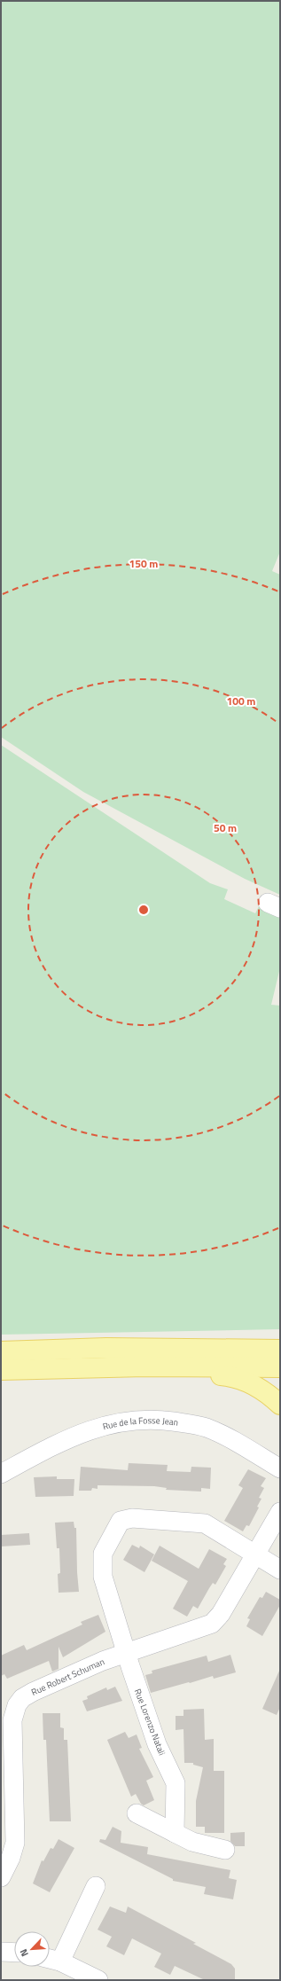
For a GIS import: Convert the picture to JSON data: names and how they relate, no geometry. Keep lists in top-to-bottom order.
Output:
{
  "streets": {
    "street": ["Rue de la Fosse Jean", "Rue Robert Schuman", "Rue Lorenzo Natali"]
  },
  "crossings": [
    ["Rue Robert Schuman", "Rue Lorenzo Natali"]
  ],
  "north": "bottom left",
  "rings": ["150 m", "100 m", "50 m"]
}
